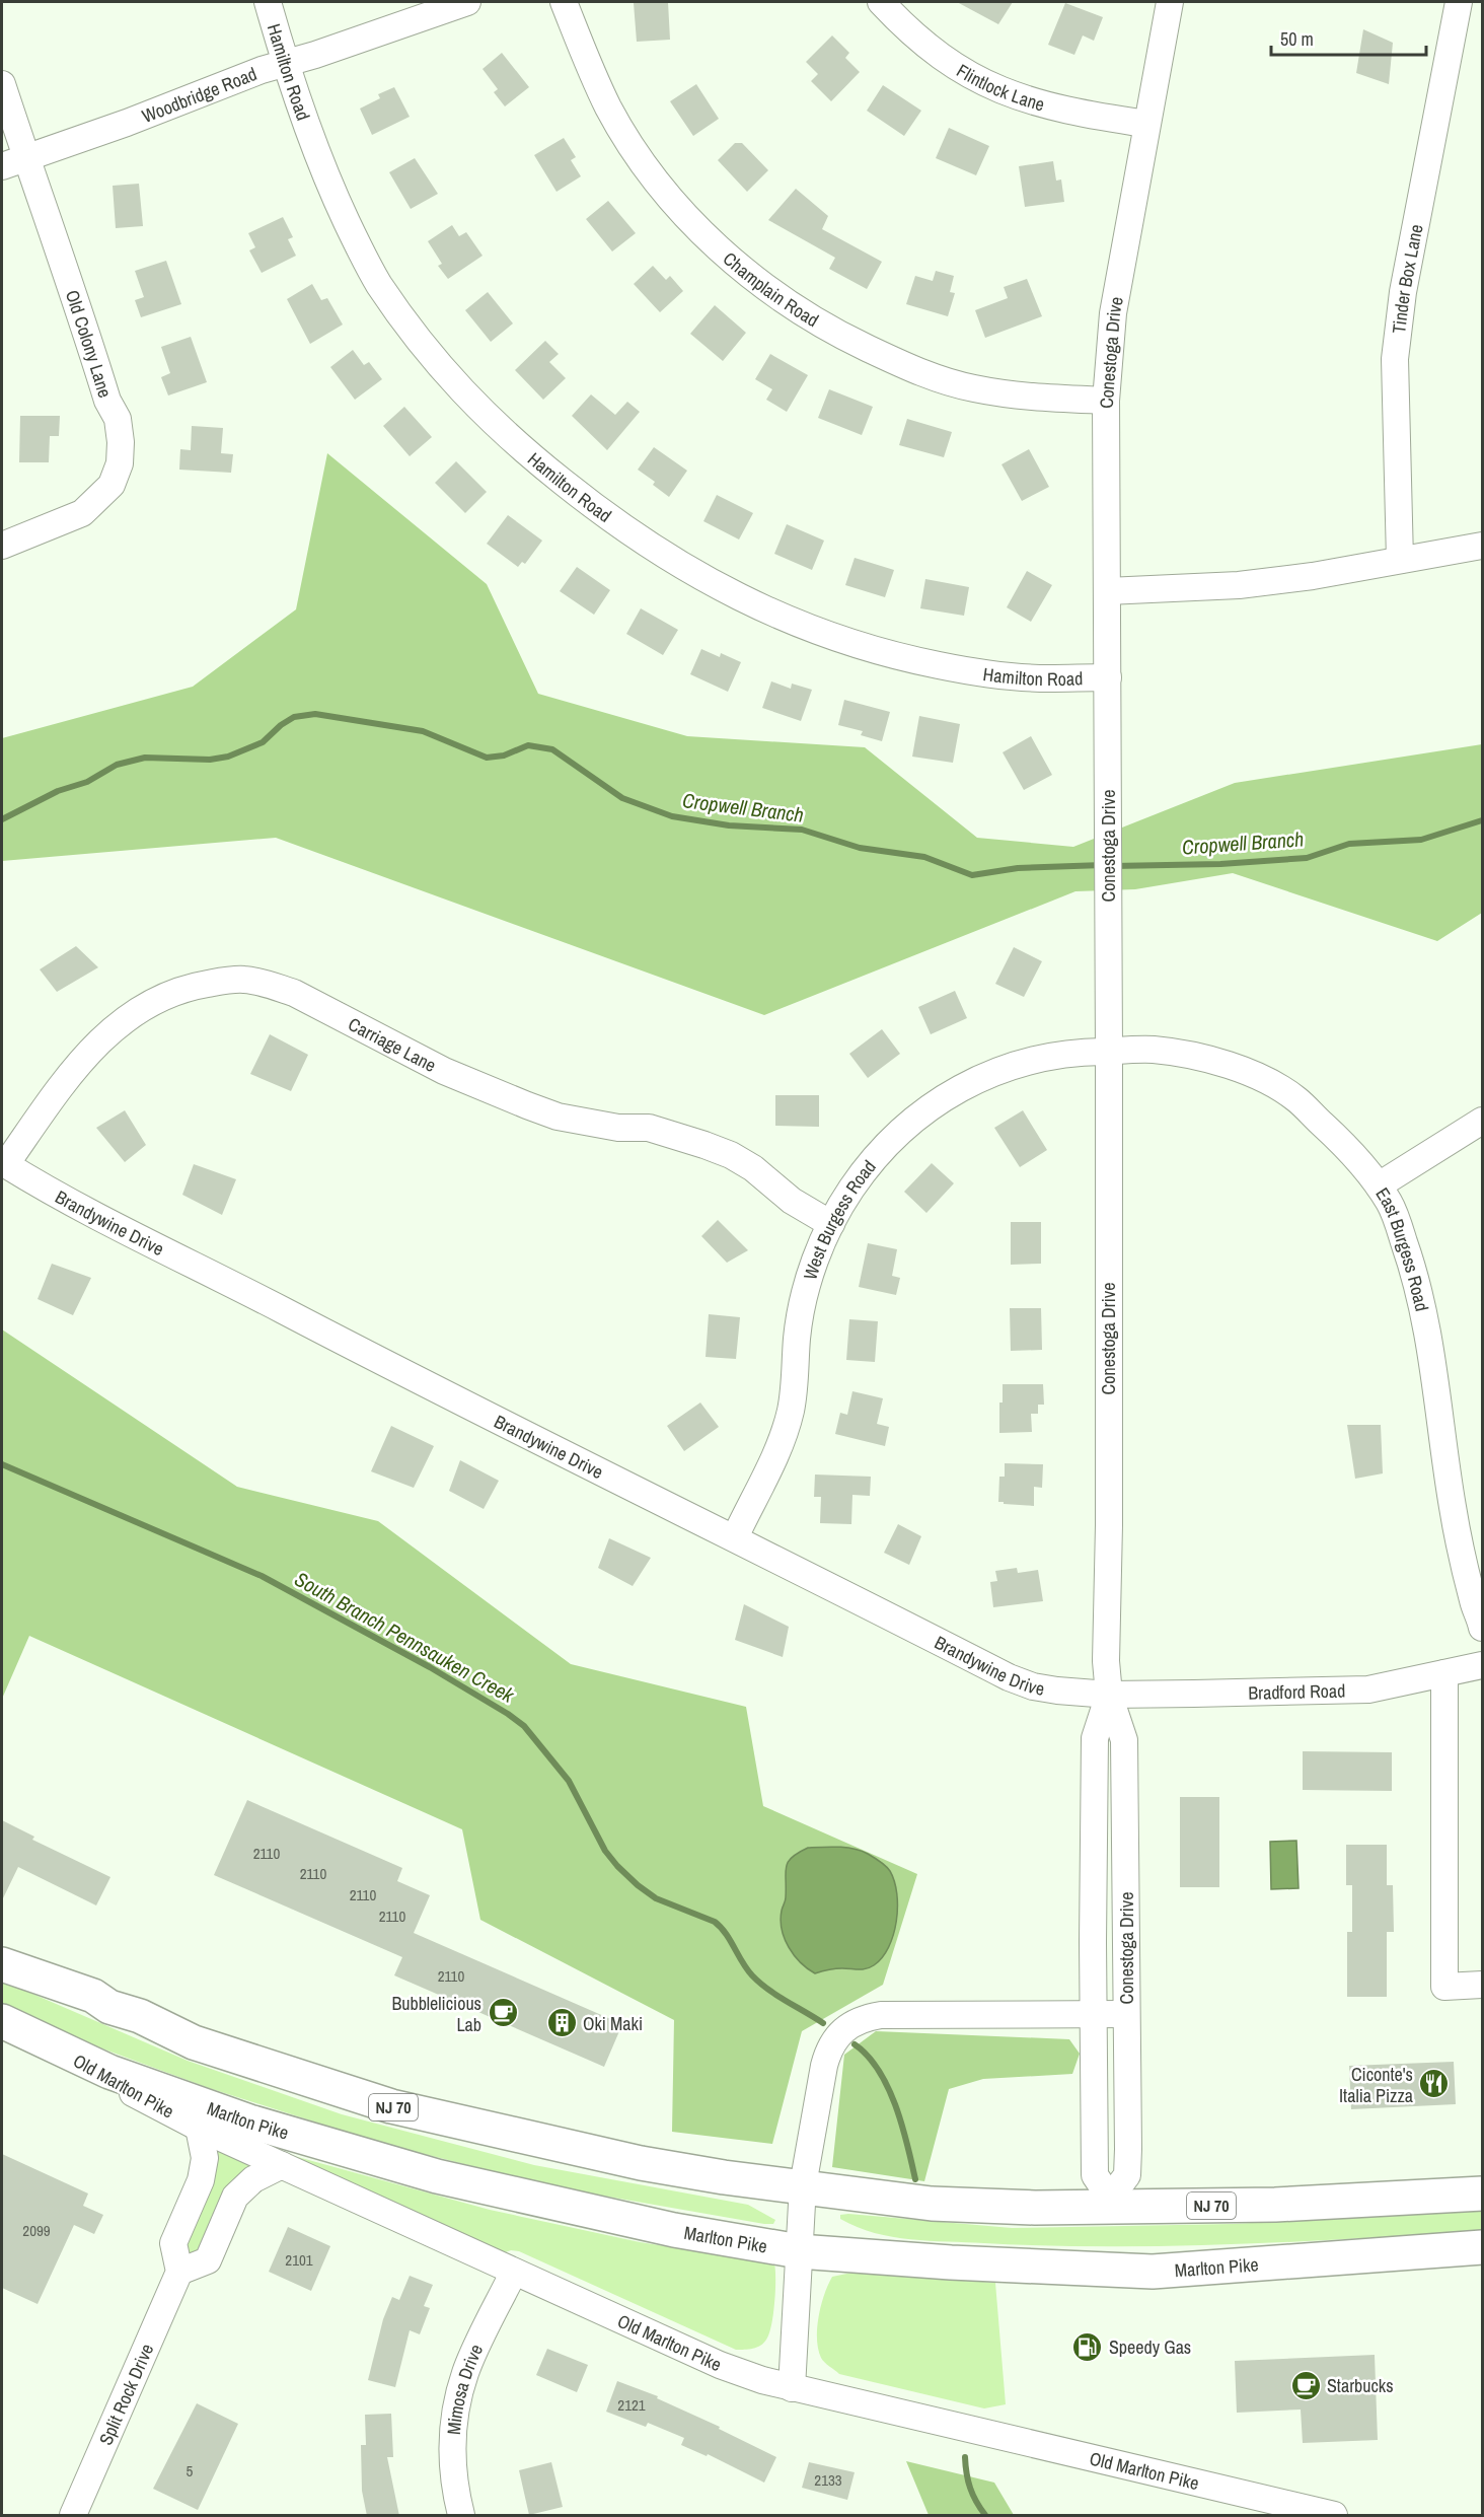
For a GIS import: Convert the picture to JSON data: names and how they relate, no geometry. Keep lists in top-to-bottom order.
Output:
{
  "streets": {
    "highway": ["NJ 70", "Marlton Pike"],
    "street": [
      "Hamilton Road",
      "Flintlock Lane",
      "Woodbridge Road",
      "Tinder Box Lane",
      "Champlain Road",
      "Old Colony Lane",
      "Conestoga Drive",
      "Carriage Lane",
      "Brandywine Drive",
      "West Burgess Road",
      "East Burgess Road",
      "Bradford Road",
      "Old Marlton Pike",
      "Mimosa Drive",
      "Split Rock Drive"
    ]
  },
  "crossings": [
    ["Hamilton Road", "Woodbridge Road"],
    ["Hamilton Road", "Conestoga Drive"],
    ["Flintlock Lane", "Conestoga Drive"],
    ["Woodbridge Road", "Old Colony Lane"],
    ["Champlain Road", "Conestoga Drive"],
    ["Conestoga Drive", "Brandywine Drive"],
    ["Conestoga Drive", "West Burgess Road"],
    ["Conestoga Drive", "East Burgess Road"],
    ["Conestoga Drive", "Bradford Road"],
    ["Conestoga Drive", "NJ 70"],
    ["Carriage Lane", "Brandywine Drive"],
    ["Carriage Lane", "West Burgess Road"],
    ["Brandywine Drive", "West Burgess Road"],
    ["Brandywine Drive", "Bradford Road"],
    ["West Burgess Road", "East Burgess Road"],
    ["Old Marlton Pike", "Marlton Pike"],
    ["Old Marlton Pike", "Mimosa Drive"]
  ],
  "water": ["Cropwell Branch", "South Branch Pennsauken Creek"],
  "places": {
    "cafe": ["Bubblelicious Lab", "Starbucks"],
    "building": ["Oki Maki"],
    "restaurant": ["Ciconte's Italia Pizza"],
    "fuel station": ["Speedy Gas"]
  },
  "house_numbers": [
    "2110",
    "2110",
    "2110",
    "2110",
    "2110",
    "2099",
    "2101",
    "2121",
    "5",
    "2133"
  ],
  "scale_bar": "50 m"
}
